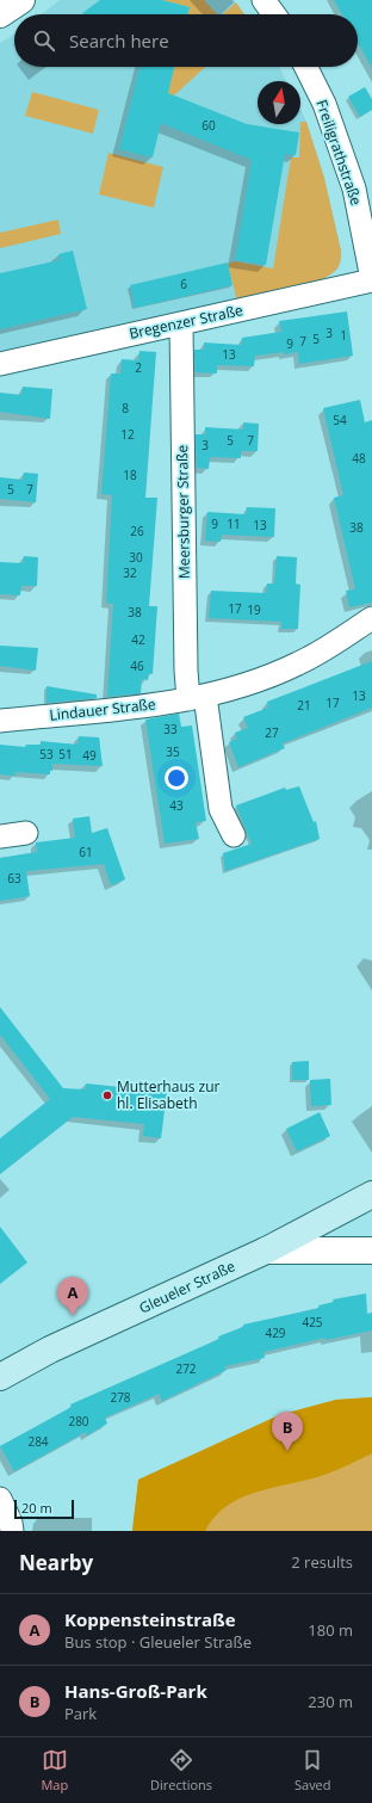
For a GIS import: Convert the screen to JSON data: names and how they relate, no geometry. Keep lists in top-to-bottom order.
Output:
{
  "streets": {
    "main road": ["Gleueler Straße"],
    "street": [
      "Freiligrathstraße",
      "Bregenzer Straße",
      "Meersburger Straße",
      "Lindauer Straße"
    ]
  },
  "crossings": [
    ["Freiligrathstraße", "Bregenzer Straße"],
    ["Bregenzer Straße", "Meersburger Straße"],
    ["Meersburger Straße", "Lindauer Straße"]
  ],
  "places": ["Mutterhaus zur hl. Elisabeth"],
  "house_numbers": [
    "60",
    "6",
    "3",
    "1",
    "5",
    "7",
    "9",
    "13",
    "2",
    "8",
    "54",
    "12",
    "5",
    "7",
    "3",
    "48",
    "18",
    "5",
    "7",
    "9",
    "11",
    "13",
    "38",
    "26",
    "30",
    "32",
    "17",
    "19",
    "38",
    "42",
    "46",
    "13",
    "17",
    "21",
    "33",
    "27",
    "35",
    "53",
    "51",
    "49",
    "43",
    "61",
    "63",
    "425",
    "429",
    "272",
    "278",
    "280",
    "284"
  ],
  "scale_bar": "20 m",
  "north": "top",
  "page": {
    "search": "Search here",
    "pins": ["A", "B"],
    "scale": "20 m",
    "heading": ["Nearby", "2 results"],
    "list": [
      {
        "mark": "A",
        "name": "Koppensteinstraße",
        "note": "Bus stop · Gleueler Straße",
        "value": "180 m"
      },
      {
        "mark": "B",
        "name": "Hans-Groß-Park",
        "note": "Park",
        "value": "230 m"
      }
    ],
    "nav": ["Map", "Directions", "Saved"]
  }
}
